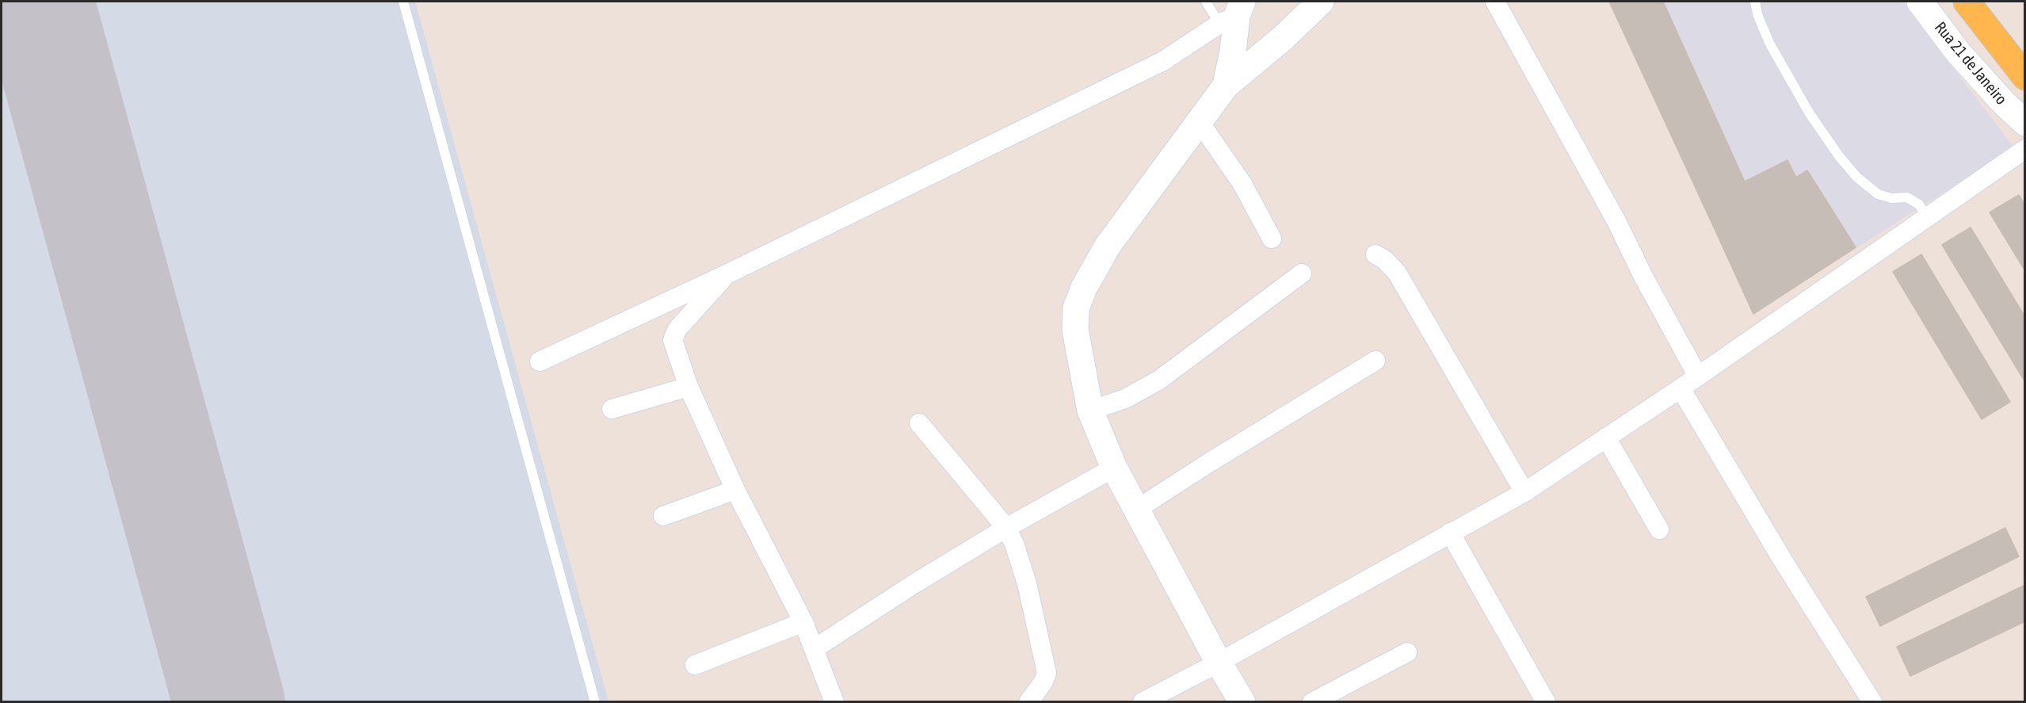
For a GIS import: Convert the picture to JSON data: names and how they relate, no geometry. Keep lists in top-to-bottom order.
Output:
{
  "streets": {
    "street": ["Rua 21 de Janeiro"]
  }
}
